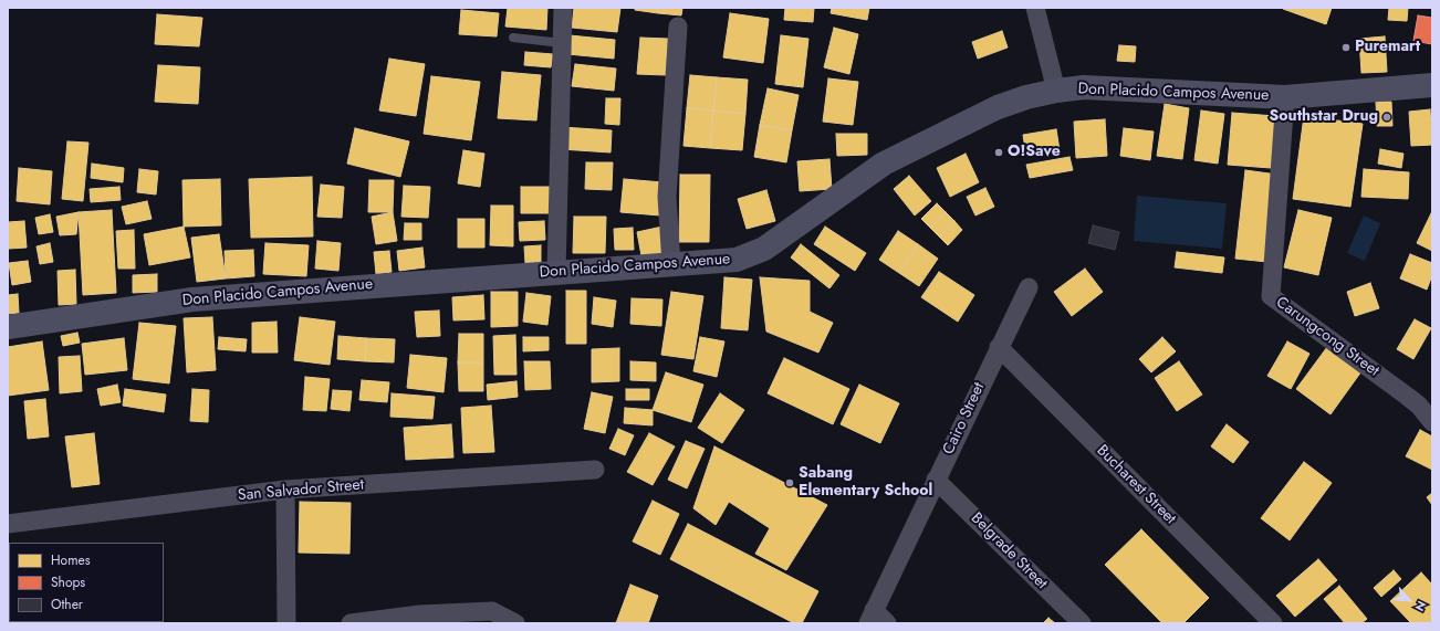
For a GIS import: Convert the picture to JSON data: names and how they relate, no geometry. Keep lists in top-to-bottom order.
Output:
{
  "streets": {
    "main road": ["Don Placido Campos Avenue"],
    "street": [
      "Carungcong Street",
      "Cairo Street",
      "Bucharest Street",
      "San Salvador Street",
      "Belgrade Street"
    ]
  },
  "crossings": [
    ["Don Placido Campos Avenue", "Carungcong Street"],
    ["Cairo Street", "Bucharest Street"],
    ["Cairo Street", "Belgrade Street"]
  ],
  "places": [
    "Puremart",
    "Southstar Drug",
    "O!Save",
    "Sabang Elementary School"
  ],
  "legend": ["Homes", "Shops", "Other"],
  "north": "bottom right"
}
